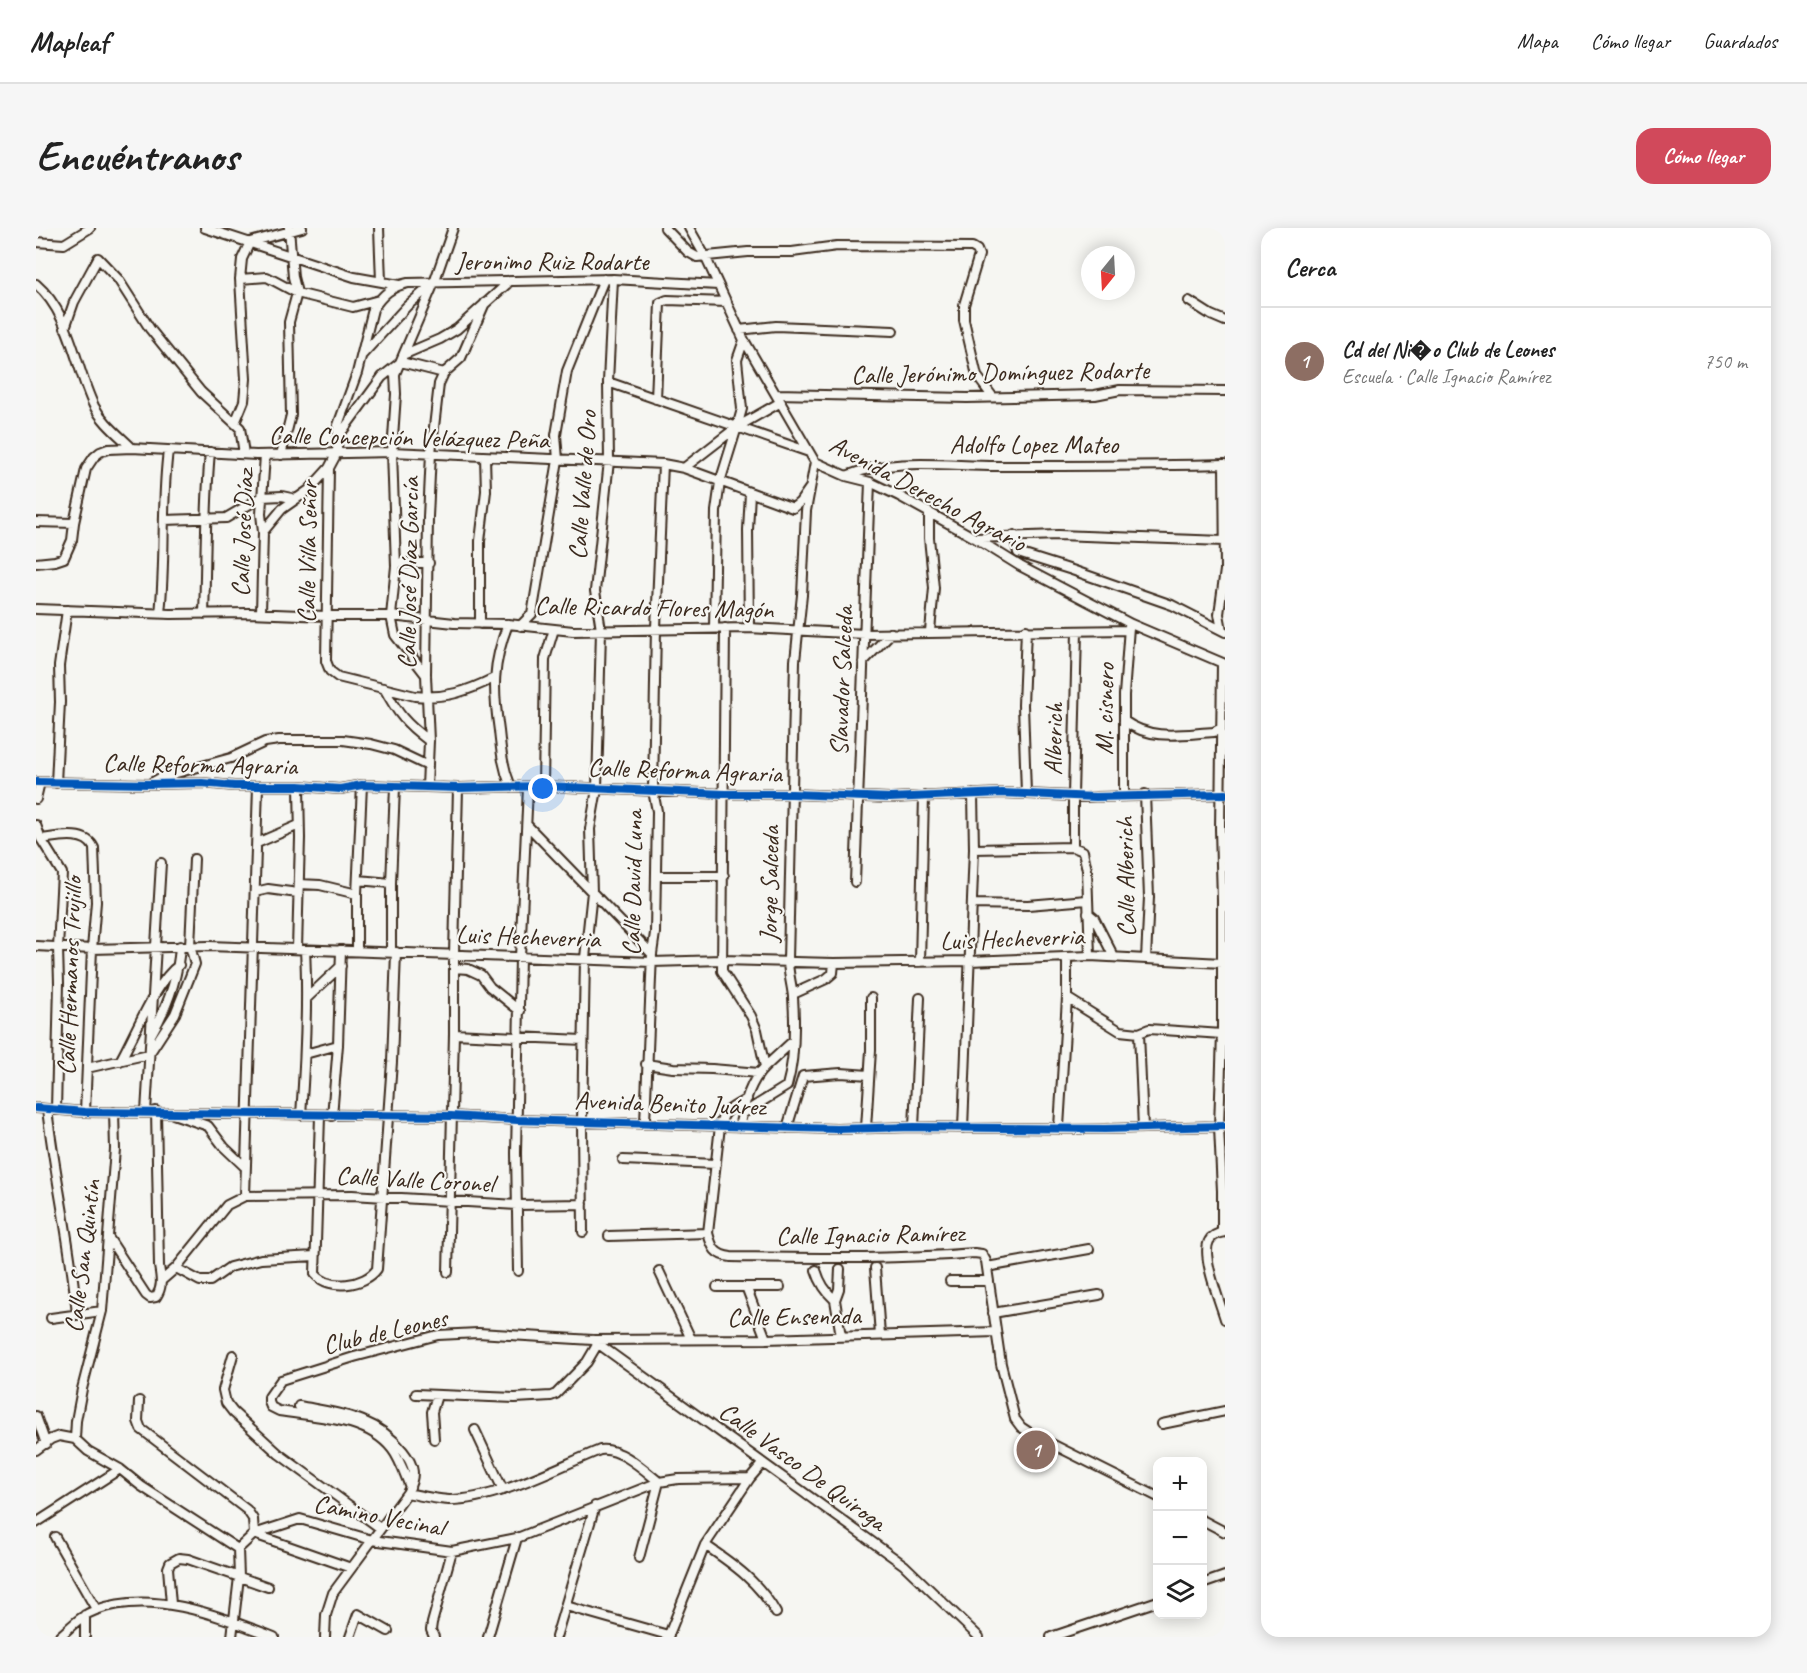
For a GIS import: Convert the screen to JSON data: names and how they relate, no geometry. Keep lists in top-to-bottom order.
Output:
{
  "streets": {
    "street": [
      "Jeronimo Ruiz Rodarte",
      "Calle Jerónimo Domínguez Rodarte",
      "Calle Concepción Velázquez Peña",
      "Adolfo Lopez Mateo",
      "Calle Valle de Oro",
      "Avenida Derecho Agrario",
      "Calle José Díaz",
      "Calle Villa Señor",
      "Calle José Díaz García",
      "Calle Ricardo Flores Magón",
      "Slavador Salceda",
      "M. cisnero",
      "Alberich",
      "Calle Reforma Agraria",
      "Calle Alberich",
      "Calle David Luna",
      "Jorge Salceda",
      "Luis Hecheverria",
      "Calle Hermanos Trujillo",
      "Avenida Benito Juárez",
      "Calle Valle Coronel",
      "Calle Ignacio Ramírez",
      "Calle San Quintín",
      "Calle Ensenada",
      "Club de Leones",
      "Calle Vasco De Quiroga",
      "Camino Vecinal"
    ]
  },
  "crossings": [
    ["Jeronimo Ruiz Rodarte", "Calle Valle de Oro"],
    ["Jeronimo Ruiz Rodarte", "Avenida Derecho Agrario"],
    ["Jeronimo Ruiz Rodarte", "Calle Villa Señor"],
    ["Calle Jerónimo Domínguez Rodarte", "Avenida Derecho Agrario"],
    ["Calle Concepción Velázquez Peña", "Calle Valle de Oro"],
    ["Calle Concepción Velázquez Peña", "Calle José Díaz"],
    ["Calle Concepción Velázquez Peña", "Calle Villa Señor"],
    ["Calle Concepción Velázquez Peña", "Calle José Díaz García"],
    ["Calle Concepción Velázquez Peña", "Calle David Luna"],
    ["Calle Concepción Velázquez Peña", "Jorge Salceda"],
    ["Adolfo Lopez Mateo", "Avenida Derecho Agrario"],
    ["Calle Valle de Oro", "Calle Ricardo Flores Magón"],
    ["Calle Valle de Oro", "Calle Reforma Agraria"],
    ["Calle Valle de Oro", "Luis Hecheverria"],
    ["Calle Valle de Oro", "Avenida Benito Juárez"],
    ["Calle Valle de Oro", "Calle Valle Coronel"],
    ["Avenida Derecho Agrario", "Calle Ricardo Flores Magón"],
    ["Avenida Derecho Agrario", "Slavador Salceda"],
    ["Avenida Derecho Agrario", "M. cisnero"],
    ["Avenida Derecho Agrario", "Jorge Salceda"],
    ["Calle José Díaz", "Calle Ricardo Flores Magón"],
    ["Calle Villa Señor", "Calle Ricardo Flores Magón"],
    ["Calle José Díaz García", "Calle Ricardo Flores Magón"],
    ["Calle José Díaz García", "Calle Reforma Agraria"],
    ["Calle Ricardo Flores Magón", "Slavador Salceda"],
    ["Calle Ricardo Flores Magón", "M. cisnero"],
    ["Calle Ricardo Flores Magón", "Alberich"],
    ["Calle Ricardo Flores Magón", "Calle David Luna"],
    ["Calle Ricardo Flores Magón", "Jorge Salceda"],
    ["Slavador Salceda", "Calle Reforma Agraria"],
    ["M. cisnero", "Calle Reforma Agraria"],
    ["Alberich", "Calle Reforma Agraria"],
    ["Calle Reforma Agraria", "Calle Alberich"],
    ["Calle Reforma Agraria", "Calle David Luna"],
    ["Calle Reforma Agraria", "Jorge Salceda"],
    ["Calle Alberich", "Luis Hecheverria"],
    ["Calle David Luna", "Luis Hecheverria"],
    ["Calle David Luna", "Avenida Benito Juárez"],
    ["Jorge Salceda", "Luis Hecheverria"],
    ["Luis Hecheverria", "Calle Hermanos Trujillo"],
    ["Calle Hermanos Trujillo", "Avenida Benito Juárez"],
    ["Avenida Benito Juárez", "Calle San Quintín"],
    ["Calle Ignacio Ramírez", "Calle Ensenada"],
    ["Calle Ensenada", "Club de Leones"],
    ["Calle Ensenada", "Calle Vasco De Quiroga"],
    ["Club de Leones", "Calle Vasco De Quiroga"],
    ["Club de Leones", "Camino Vecinal"]
  ],
  "north": "bottom",
  "page": {
    "header": "Mapleaf",
    "nav": ["Mapa", "Cómo llegar", "Guardados"],
    "buttons": "Cómo llegar",
    "title": "Encuéntranos",
    "heading": "Cerca",
    "list": [
      {
        "mark": "1",
        "name": "Cd del Ni�o Club de Leones",
        "note": "Escuela · Calle Ignacio Ramírez",
        "value": "750 m"
      }
    ],
    "pins": "1",
    "map_buttons": ["+", "−"]
  }
}
